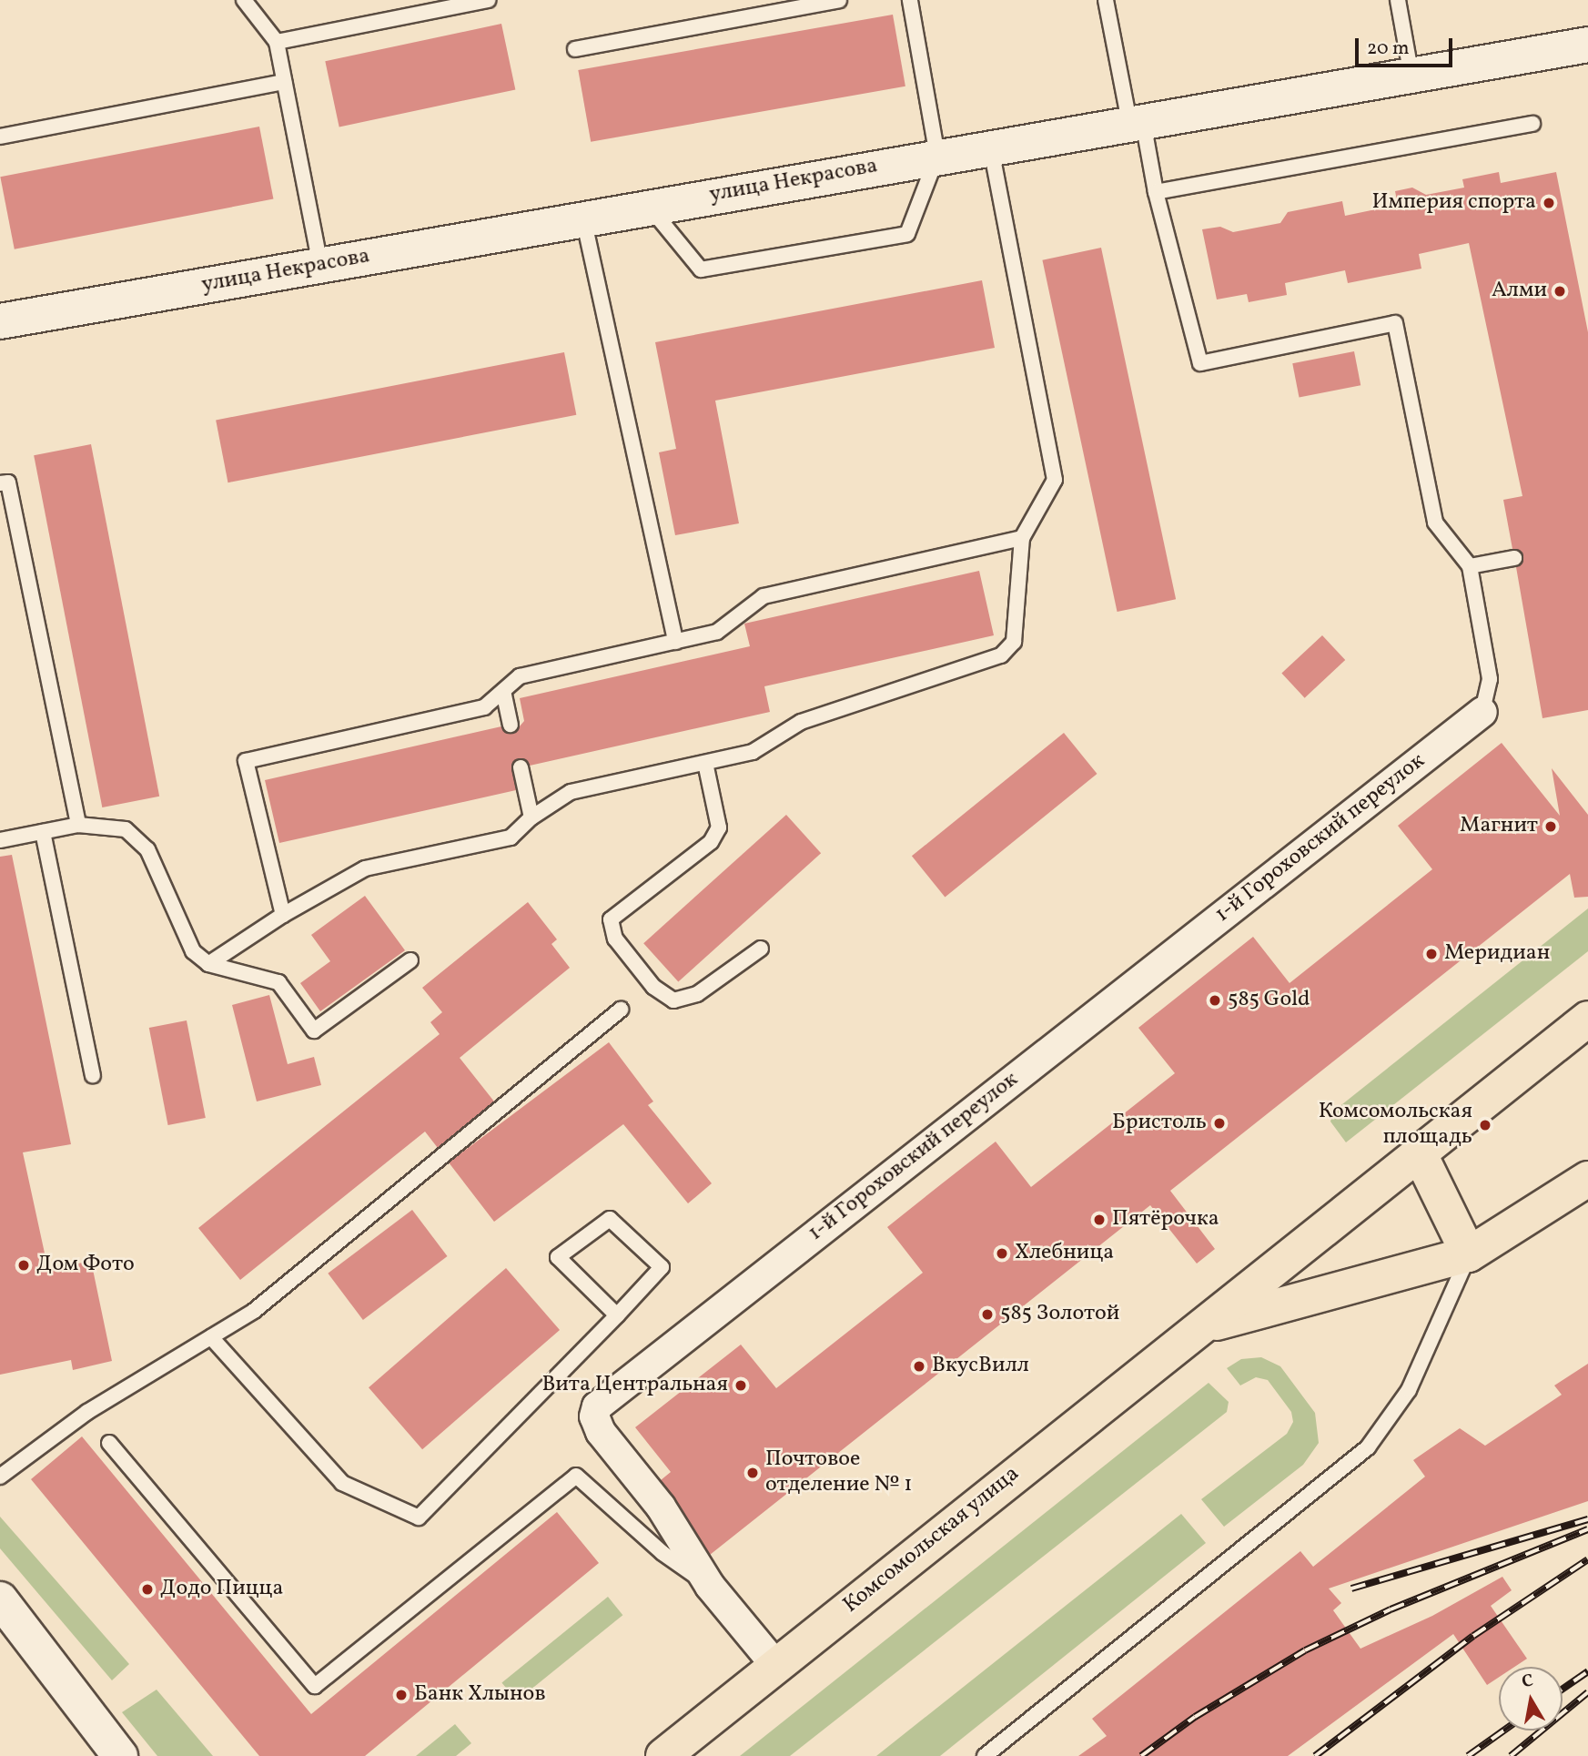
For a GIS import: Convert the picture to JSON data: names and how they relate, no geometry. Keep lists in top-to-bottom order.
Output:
{
  "streets": {
    "main road": ["Комсомольская улица"],
    "street": ["улица Некрасова", "1-й Гороховский переулок"]
  },
  "crossings": [
    ["1-й Гороховский переулок", "Комсомольская улица"]
  ],
  "places": [
    "Империя спорта",
    "Алми",
    "Магнит",
    "Меридиан",
    "585 Gold",
    "Бристоль",
    "Комсомольская площадь",
    "Пятёрочка",
    "Хлебница",
    "Дом Фото",
    "585 Золотой",
    "ВкусВилл",
    "Вита Центральная",
    "Почтовое отделение № 1",
    "Додо Пицца",
    "Банк Хлынов"
  ],
  "scale_bar": "20 m",
  "north": "top"
}
